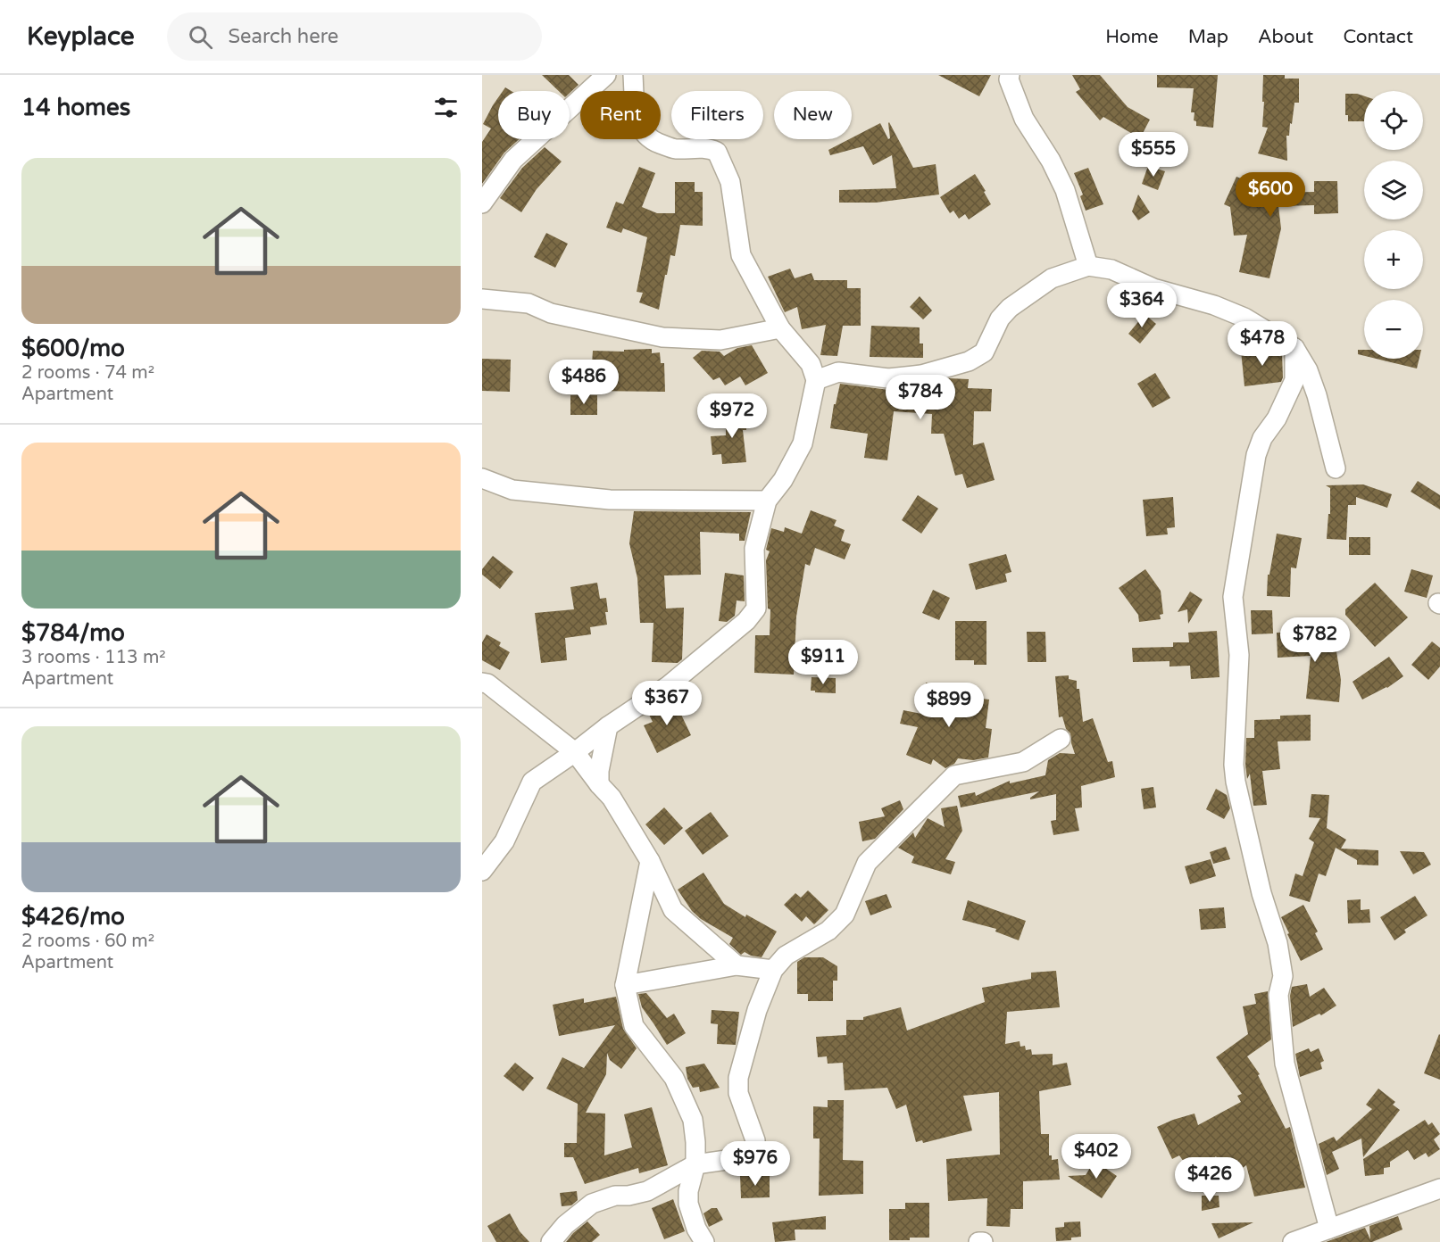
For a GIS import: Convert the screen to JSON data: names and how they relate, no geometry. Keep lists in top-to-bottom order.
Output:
{
  "page": {
    "header": "Keyplace",
    "search": "Search here",
    "nav": [
      "Home",
      "Map",
      "About",
      "Contact"
    ],
    "heading": "14 homes",
    "map_buttons": ["+", "−"],
    "chip": [
      "Buy",
      "Rent",
      "Filters",
      "New"
    ],
    "price": [
      "$555",
      "$600",
      "$364",
      "$478",
      "$486",
      "$784",
      "$972",
      "$782",
      "$911",
      "$367",
      "$899",
      "$402",
      "$976",
      "$426"
    ],
    "list": [
      {
        "name": "$600/mo",
        "note": "2 rooms · 74 m² · Apartment"
      },
      {
        "name": "$784/mo",
        "note": "3 rooms · 113 m² · Apartment"
      },
      {
        "name": "$426/mo",
        "note": "2 rooms · 60 m² · Apartment"
      }
    ]
  }
}
